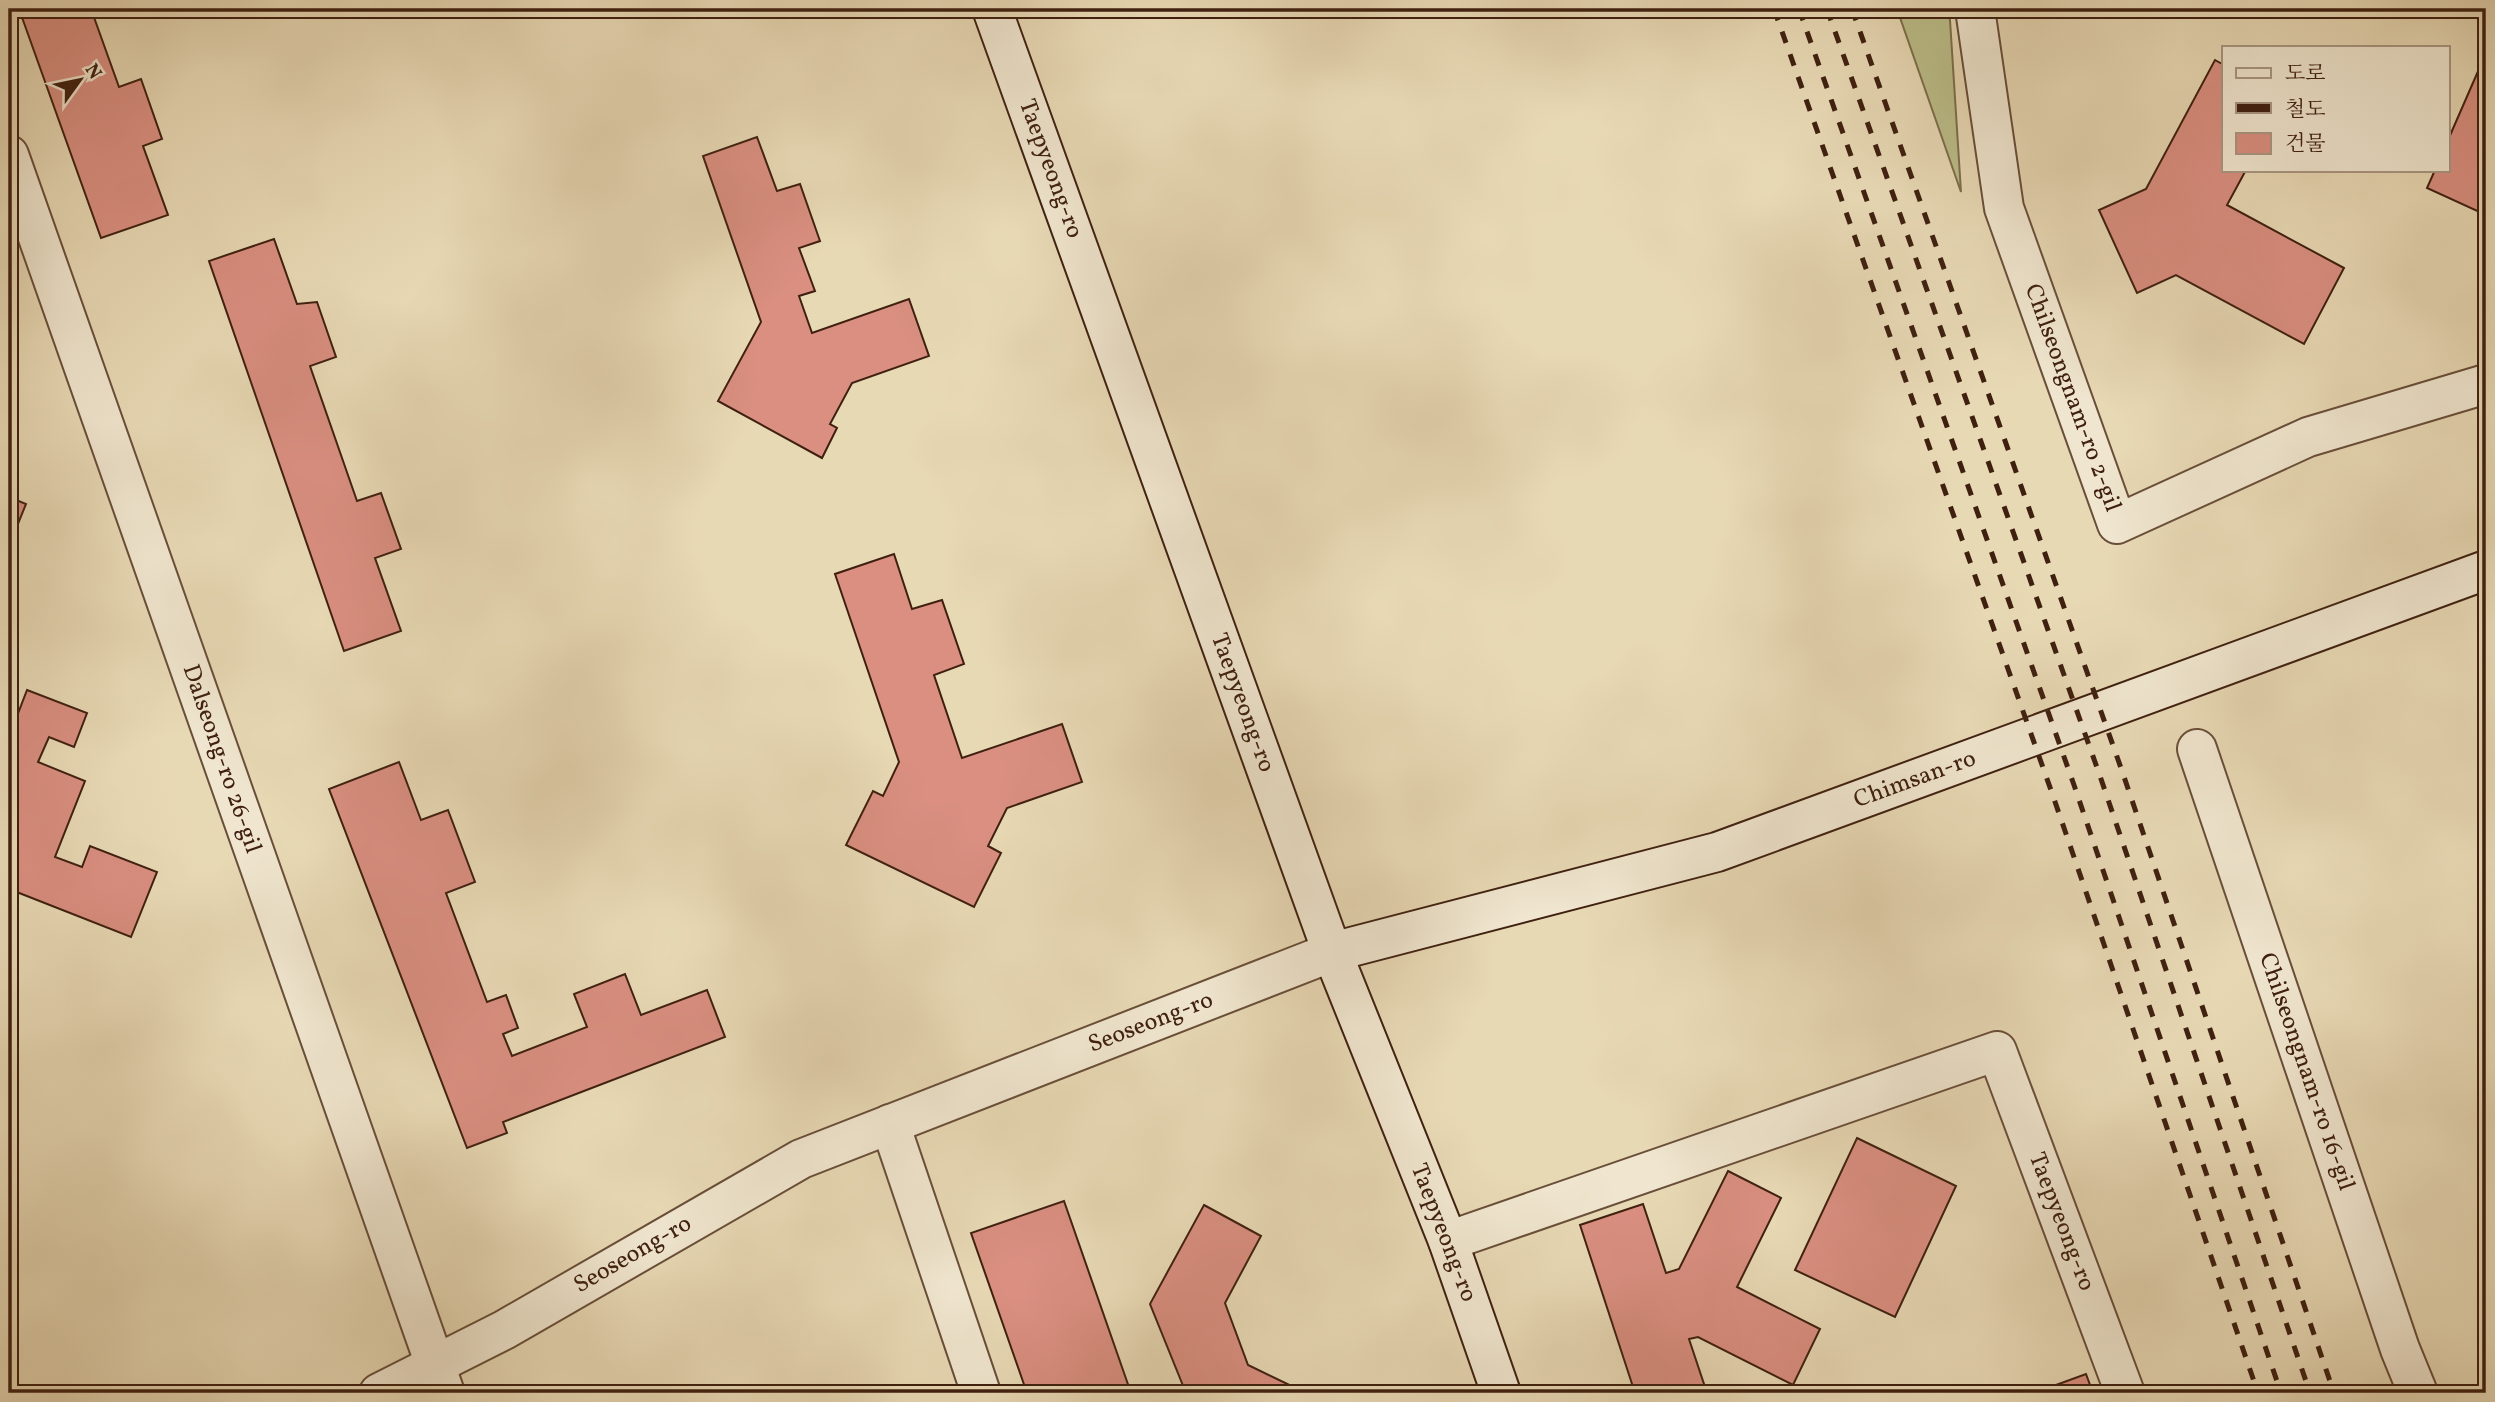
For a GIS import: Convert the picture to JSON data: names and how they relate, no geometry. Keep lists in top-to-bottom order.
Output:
{
  "streets": {
    "street": [
      "Taepyeong-ro",
      "Chilseongnam-ro 2-gil",
      "Dalseong-ro 26-gil",
      "Chimsan-ro",
      "Seoseong-ro",
      "Chilseongnam-ro 16-gil"
    ]
  },
  "crossings": [
    ["Taepyeong-ro", "Chimsan-ro"],
    ["Taepyeong-ro", "Seoseong-ro"],
    ["Dalseong-ro 26-gil", "Seoseong-ro"],
    ["Chimsan-ro", "Seoseong-ro"]
  ],
  "legend": ["도로", "철도", "건물"],
  "north": "top right"
}
